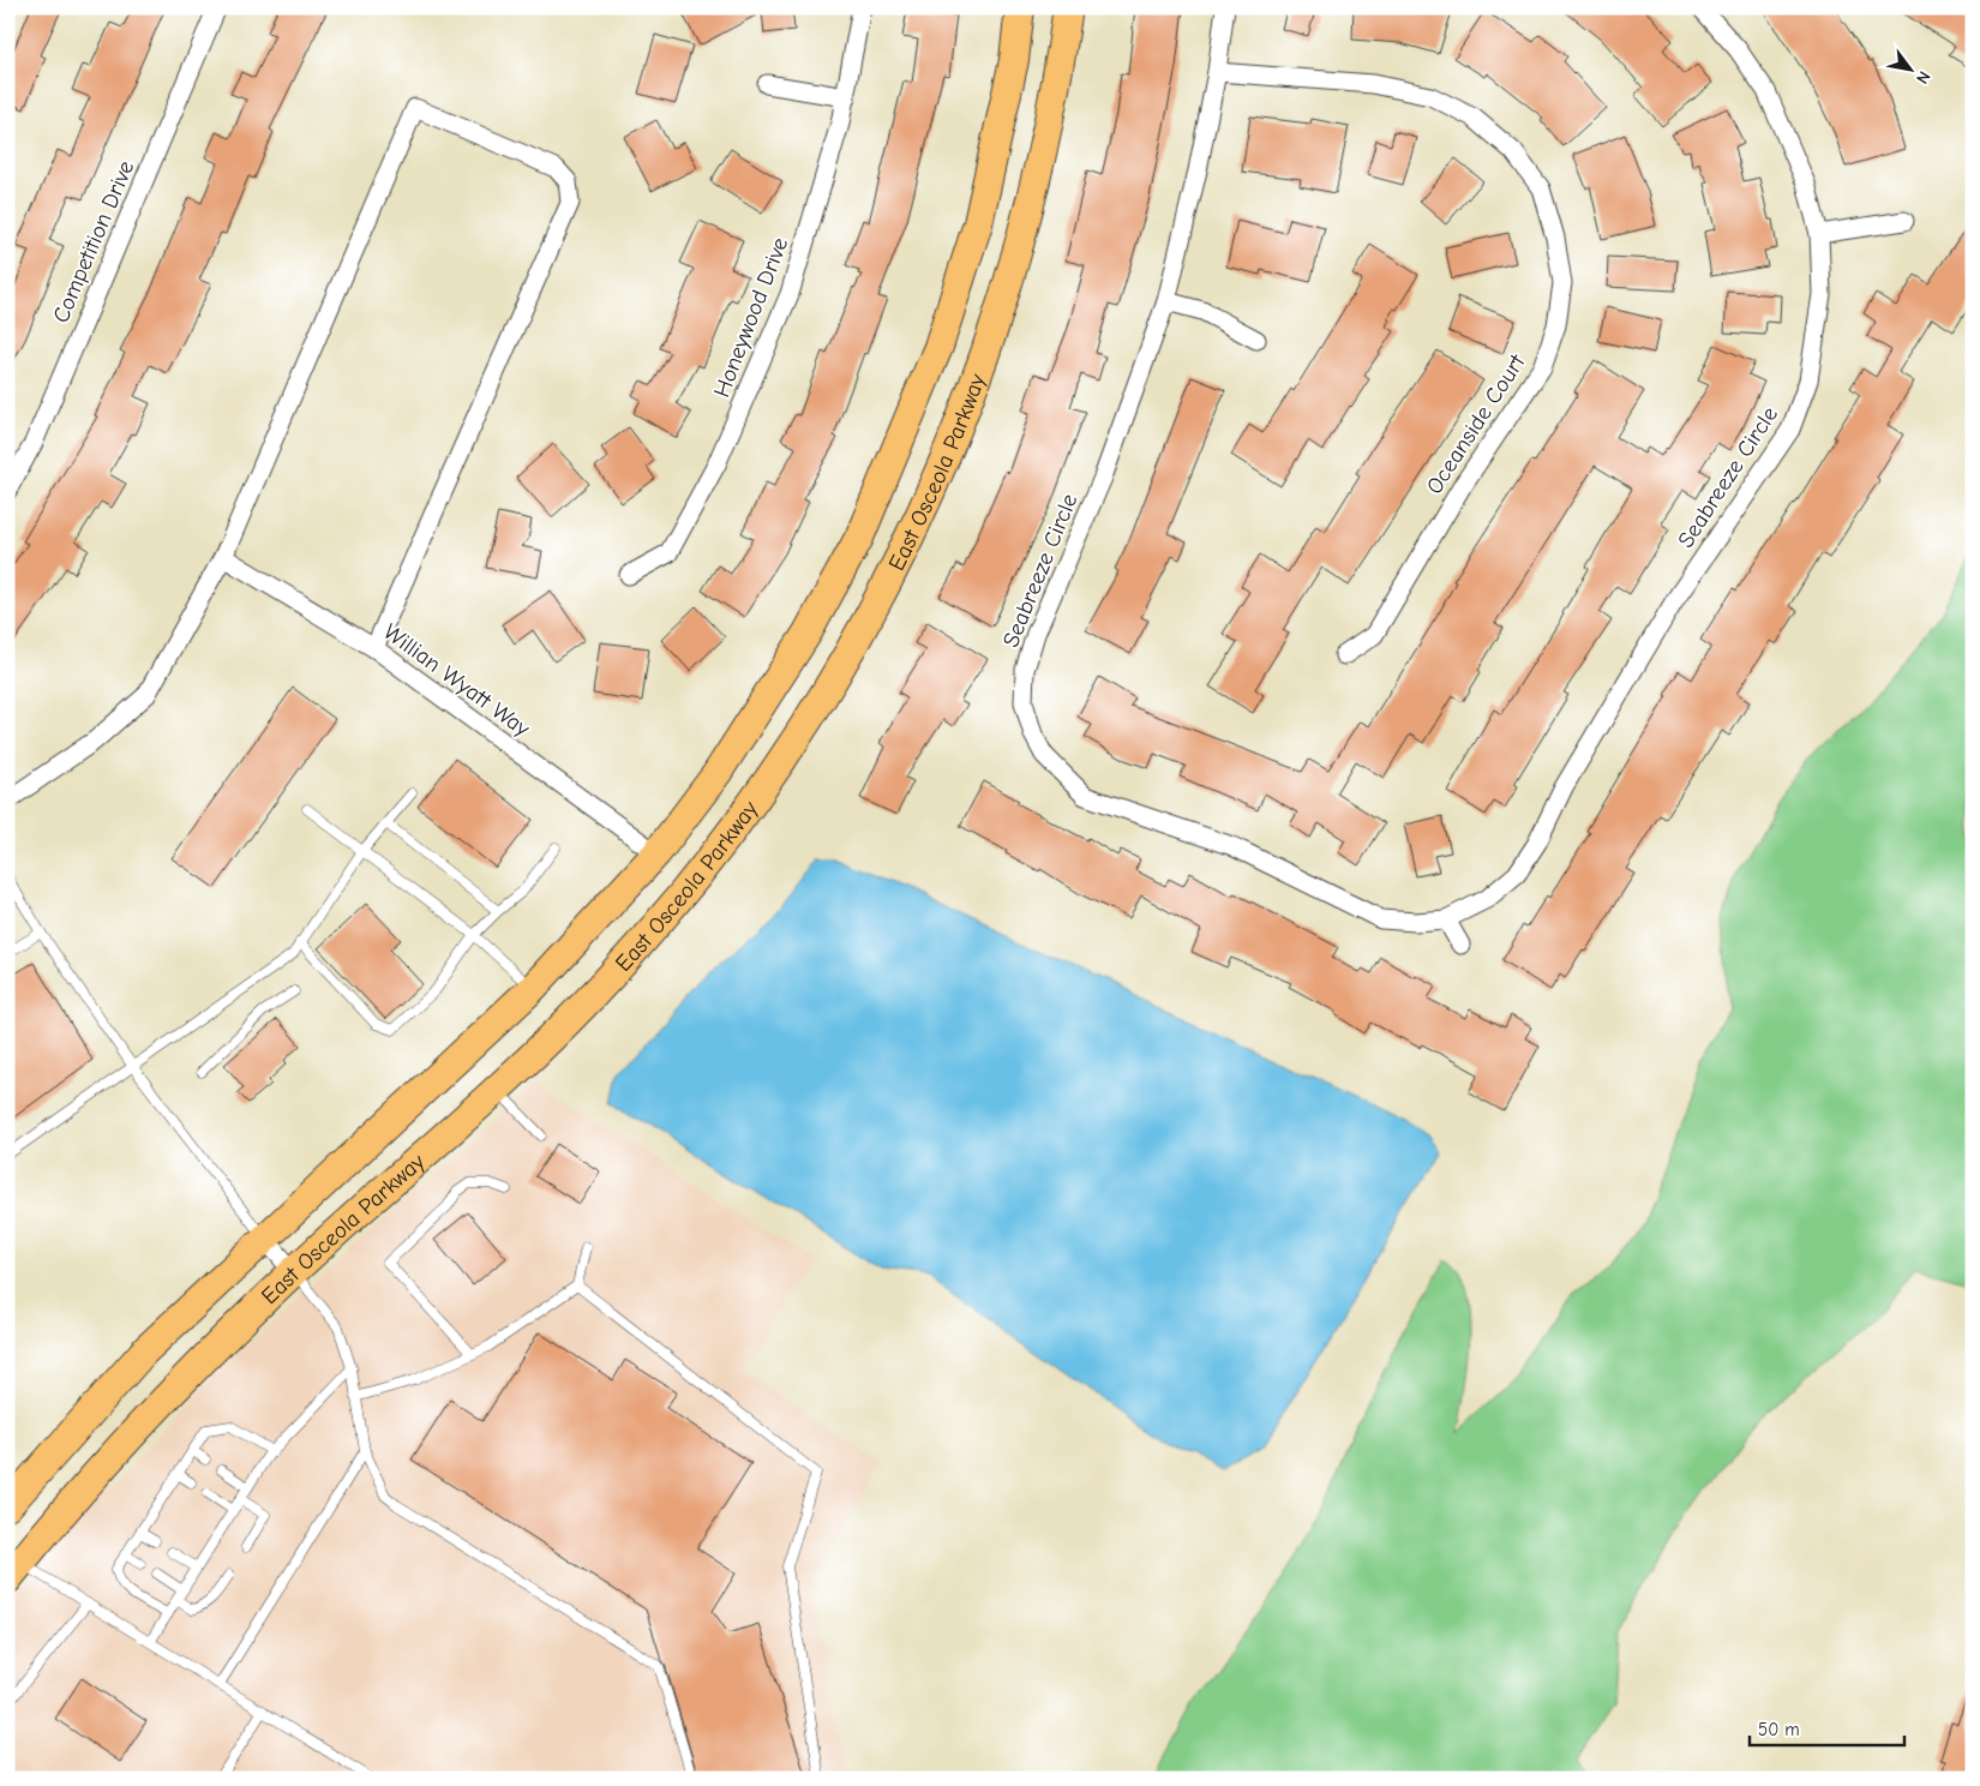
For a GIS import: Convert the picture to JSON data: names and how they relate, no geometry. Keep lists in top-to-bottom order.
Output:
{
  "streets": {
    "main road": ["East Osceola Parkway"],
    "street": [
      "Competition Drive",
      "Honeywood Drive",
      "Oceanside Court",
      "Seabreeze Circle",
      "Willian Wyatt Way"
    ]
  },
  "crossings": [
    ["Oceanside Court", "Seabreeze Circle"],
    ["East Osceola Parkway", "Willian Wyatt Way"]
  ],
  "scale_bar": "50 m",
  "north": "bottom right"
}
